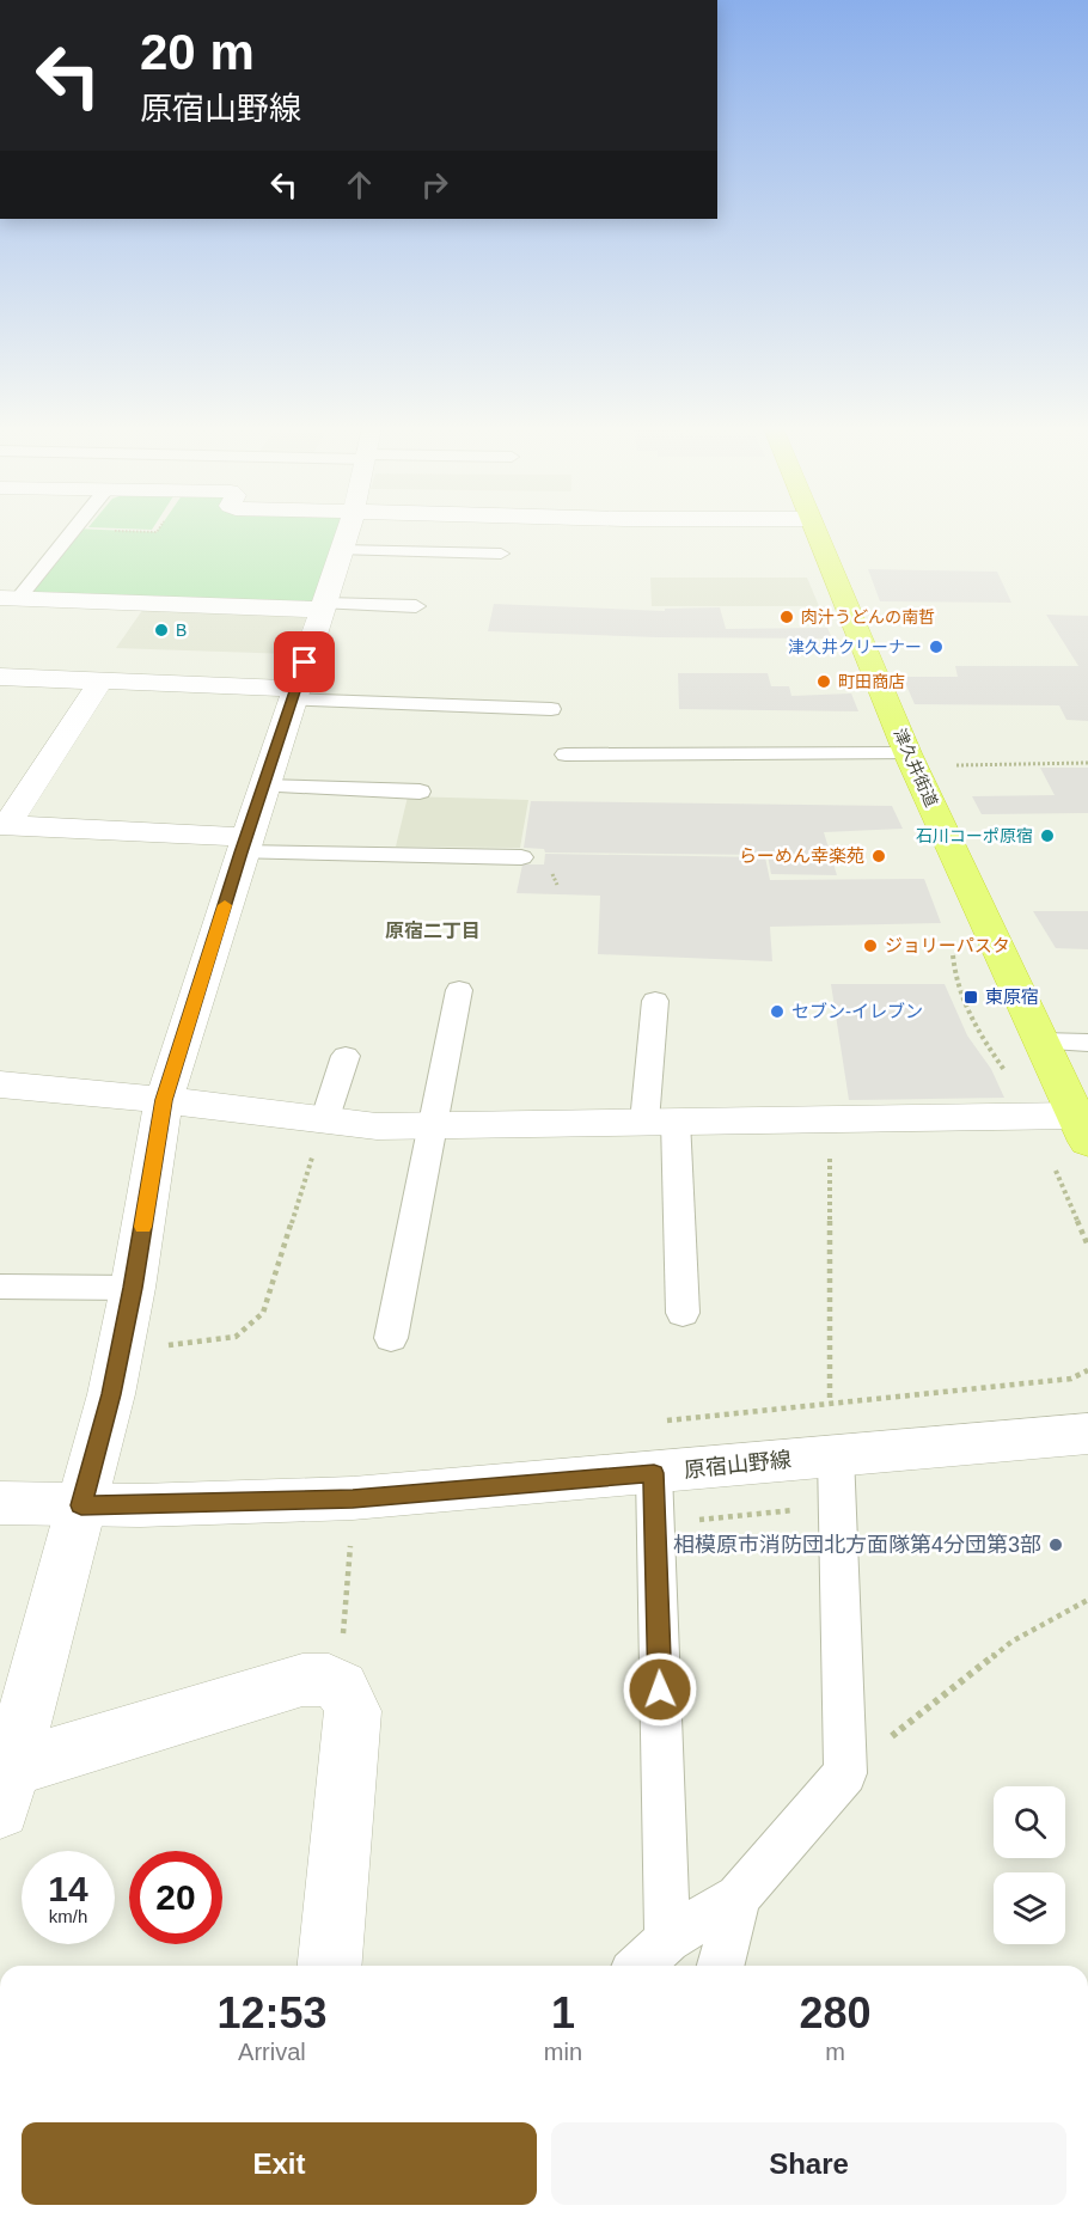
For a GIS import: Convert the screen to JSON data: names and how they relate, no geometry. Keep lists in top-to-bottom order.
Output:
{
  "streets": {
    "highway": ["津久井街道"],
    "street": ["原宿山野線"]
  },
  "districts": ["原宿二丁目"],
  "places": {
    "other": [
      "肉汁うどんの南哲",
      "B",
      "津久井クリーナー",
      "町田商店",
      "石川コーポ原宿",
      "らーめん幸楽苑",
      "ジョリーパスタ",
      "セブン-イレブン",
      "相模原市消防団北方面隊第4分団第3部"
    ],
    "transit": ["東原宿"]
  },
  "page": {
    "turn": ["20 m", "原宿山野線"],
    "speed": "14 km/h",
    "limit": "20",
    "eta": [
      "12:53",
      "Arrival",
      "1",
      "min",
      "280",
      "m"
    ],
    "buttons": ["Exit", "Share"]
  }
}
